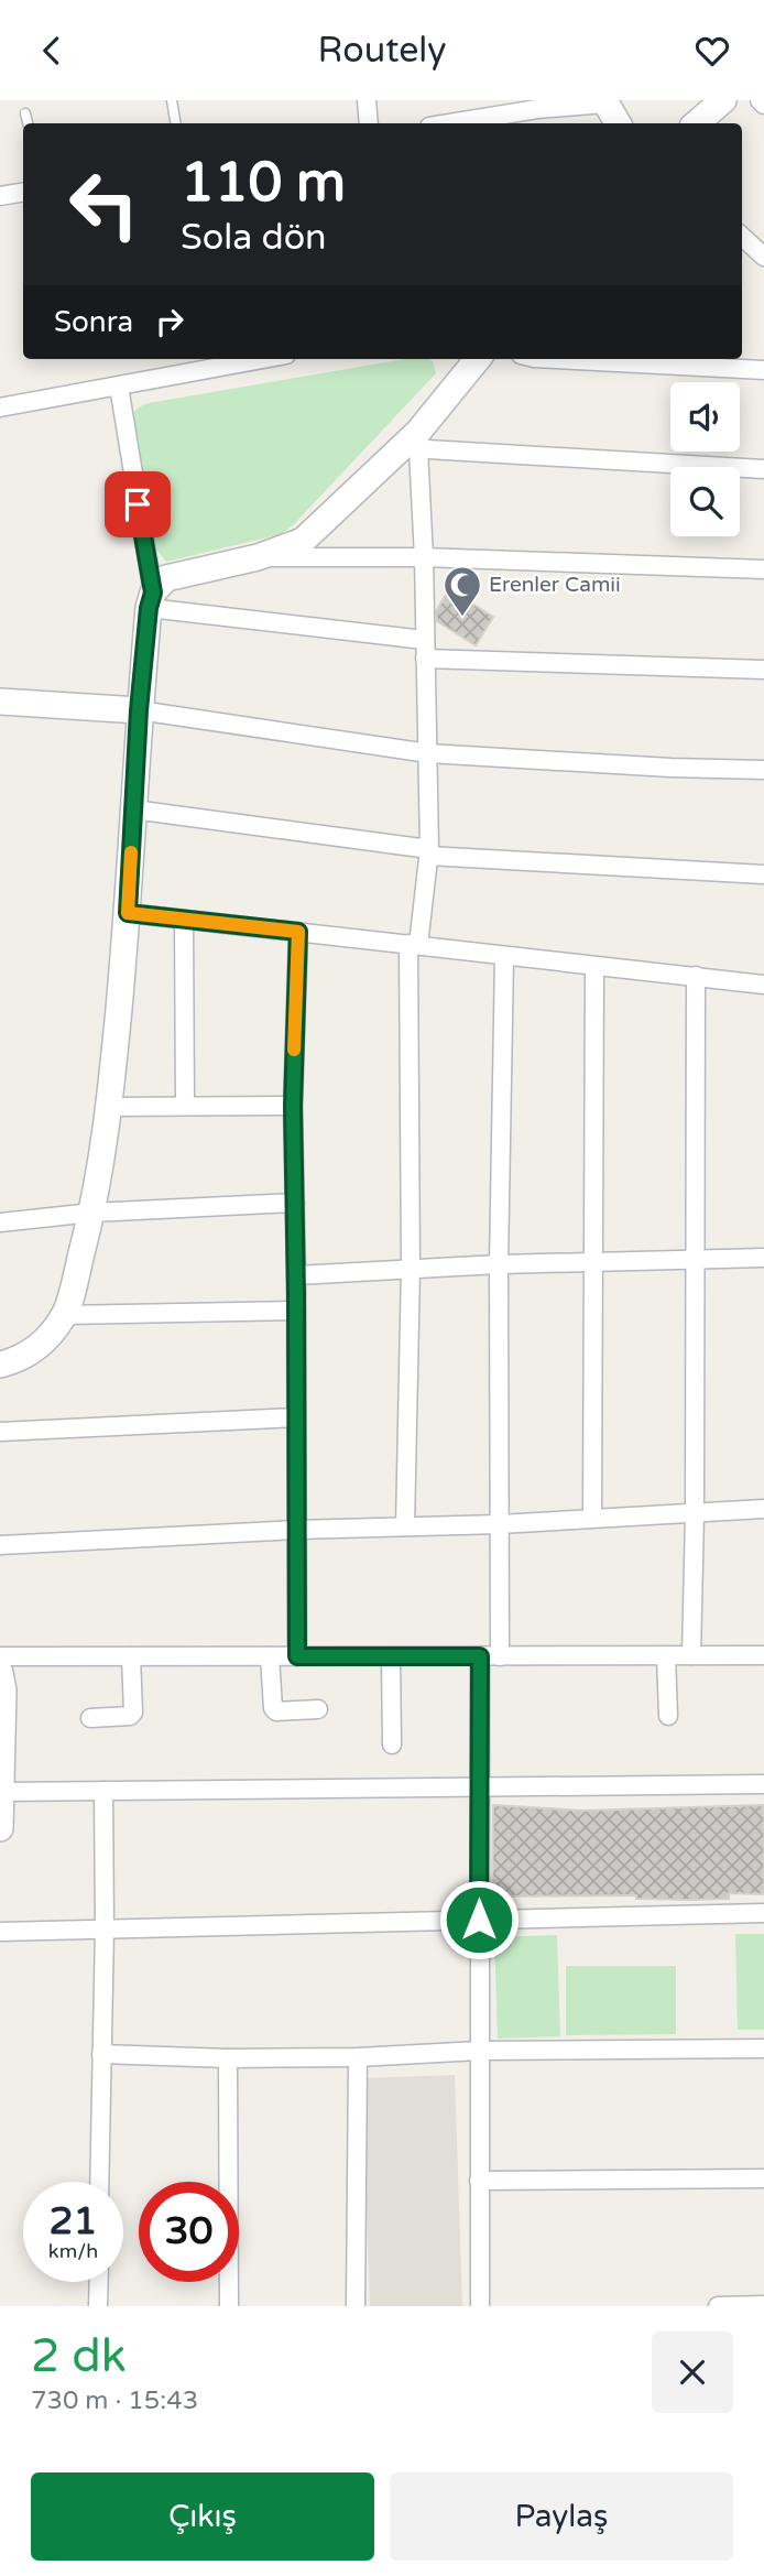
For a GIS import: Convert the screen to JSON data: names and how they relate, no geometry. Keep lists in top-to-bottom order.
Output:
{
  "places": {
    "mosque": ["Erenler Camii"]
  },
  "page": {
    "header": "Routely",
    "turn": ["110 m", "Sola dön"],
    "then": "Sonra",
    "speed": "21 km/h",
    "limit": "30",
    "heading": ["2 dk", "730 m · 15:43"],
    "buttons": ["Çıkış", "Paylaş"]
  }
}
